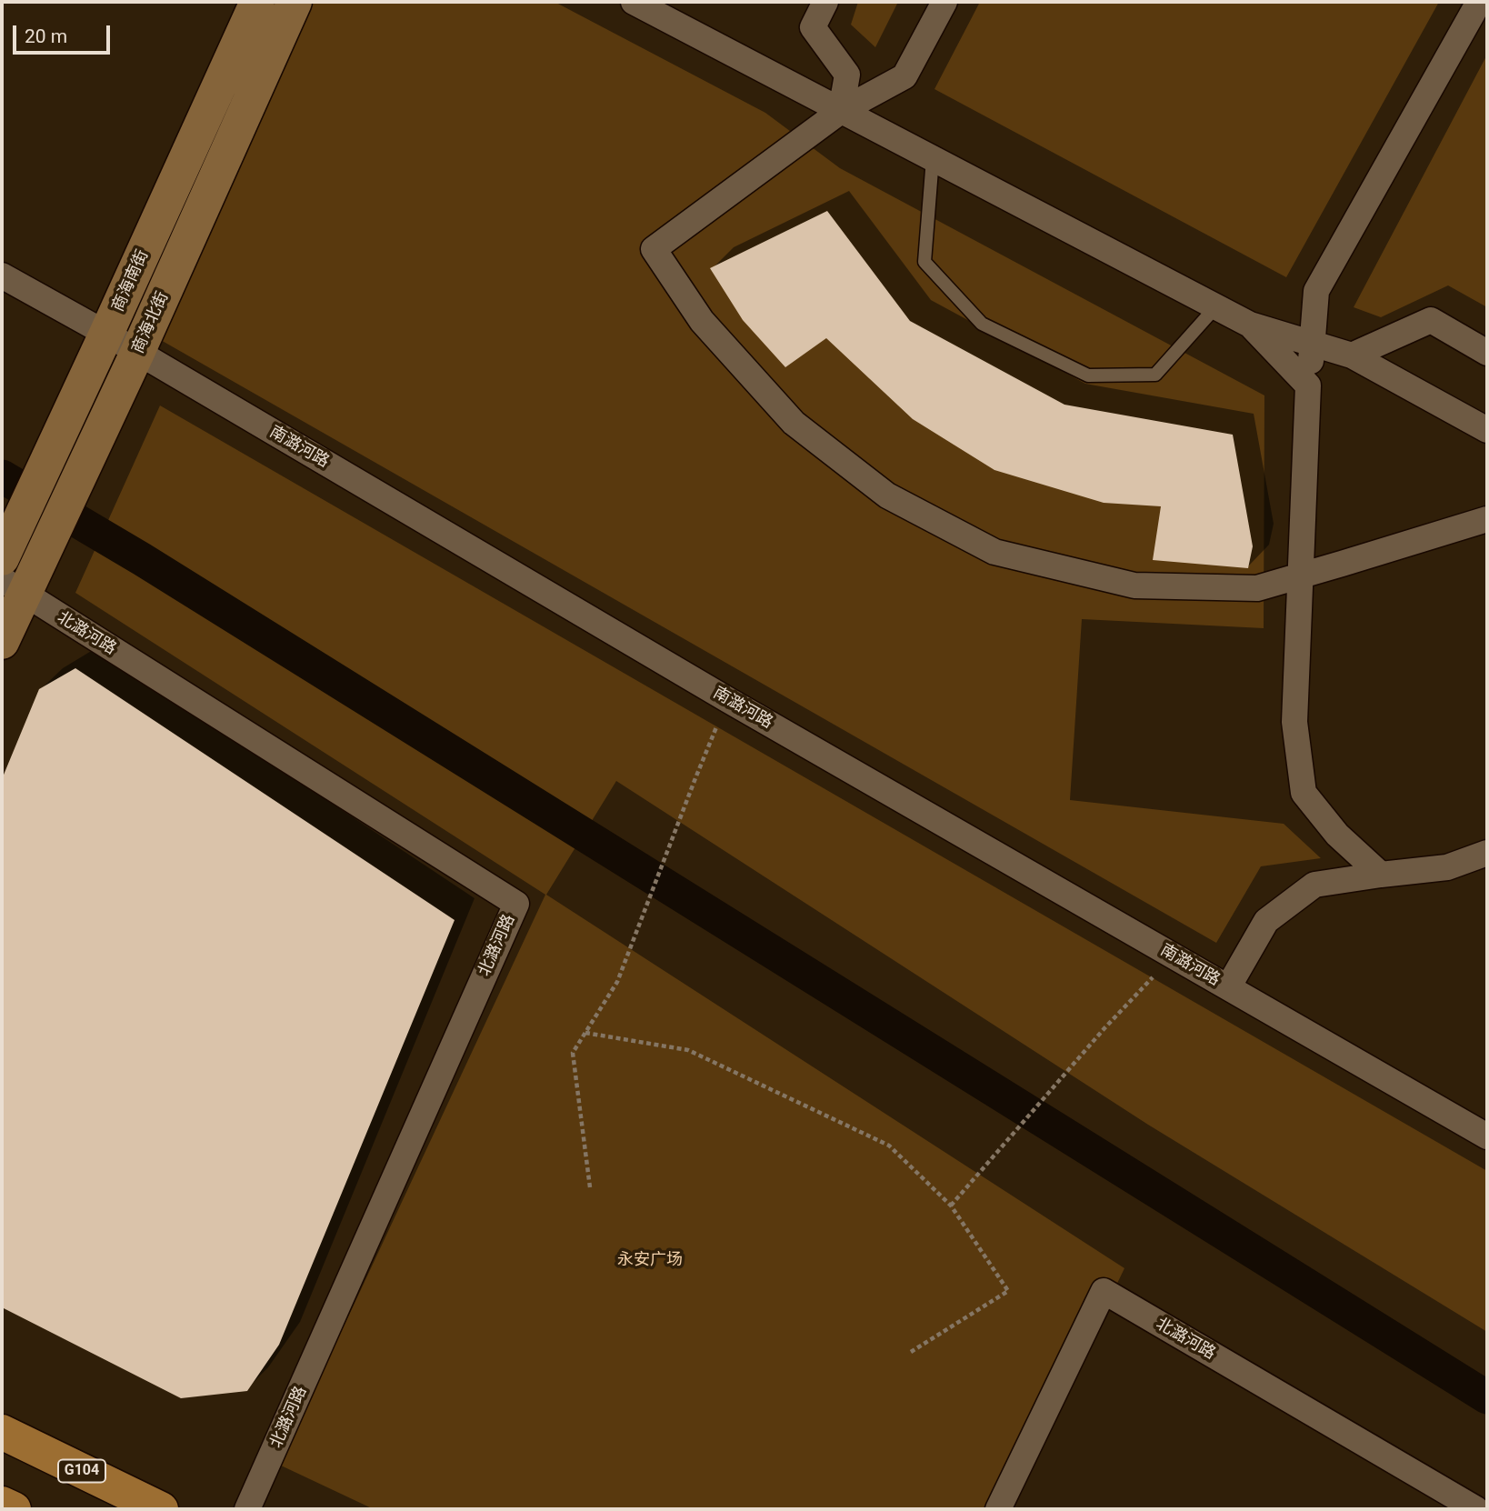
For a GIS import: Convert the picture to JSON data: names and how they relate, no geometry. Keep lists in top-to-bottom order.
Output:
{
  "streets": {
    "main road": ["商海南街", "商海北街", "G104"],
    "street": ["南潞河路", "北潞河路"]
  },
  "crossings": [
    ["商海南街", "南潞河路"],
    ["商海北街", "南潞河路"],
    ["商海北街", "北潞河路"]
  ],
  "parks": ["永安广场"],
  "scale_bar": "20 m"
}
